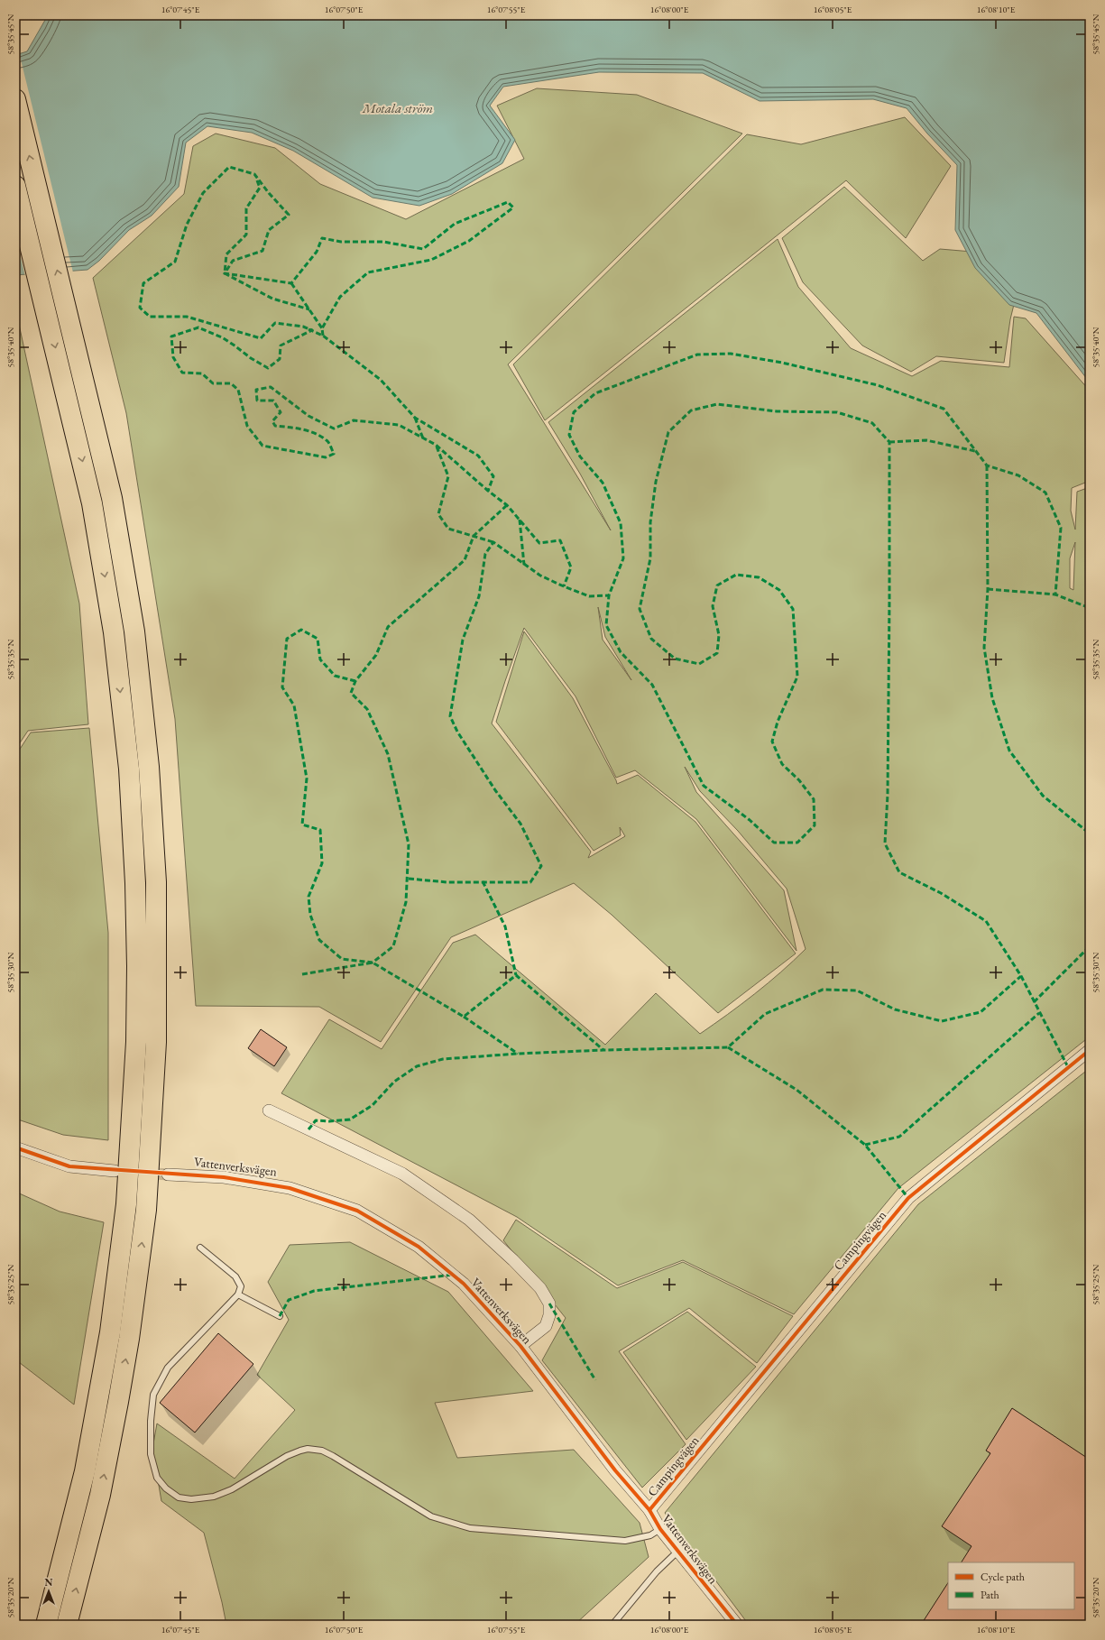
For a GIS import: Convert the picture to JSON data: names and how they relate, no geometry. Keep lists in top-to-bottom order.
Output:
{
  "streets": {
    "street": ["Vattenverksvägen", "Campingvägen"]
  },
  "crossings": [
    ["Vattenverksvägen", "Campingvägen"]
  ],
  "water": ["Motala ström"],
  "legend": ["Cycle path", "Path"],
  "north": "top",
  "coordinates": [
    "16°07'45\"E",
    "16°07'50\"E",
    "16°07'55\"E",
    "16°08'00\"E",
    "16°08'05\"E",
    "16°08'10\"E",
    "58°35'45\"N",
    "58°35'40\"N",
    "58°35'35\"N",
    "58°35'30\"N",
    "58°35'25\"N",
    "58°35'20\"N"
  ]
}
